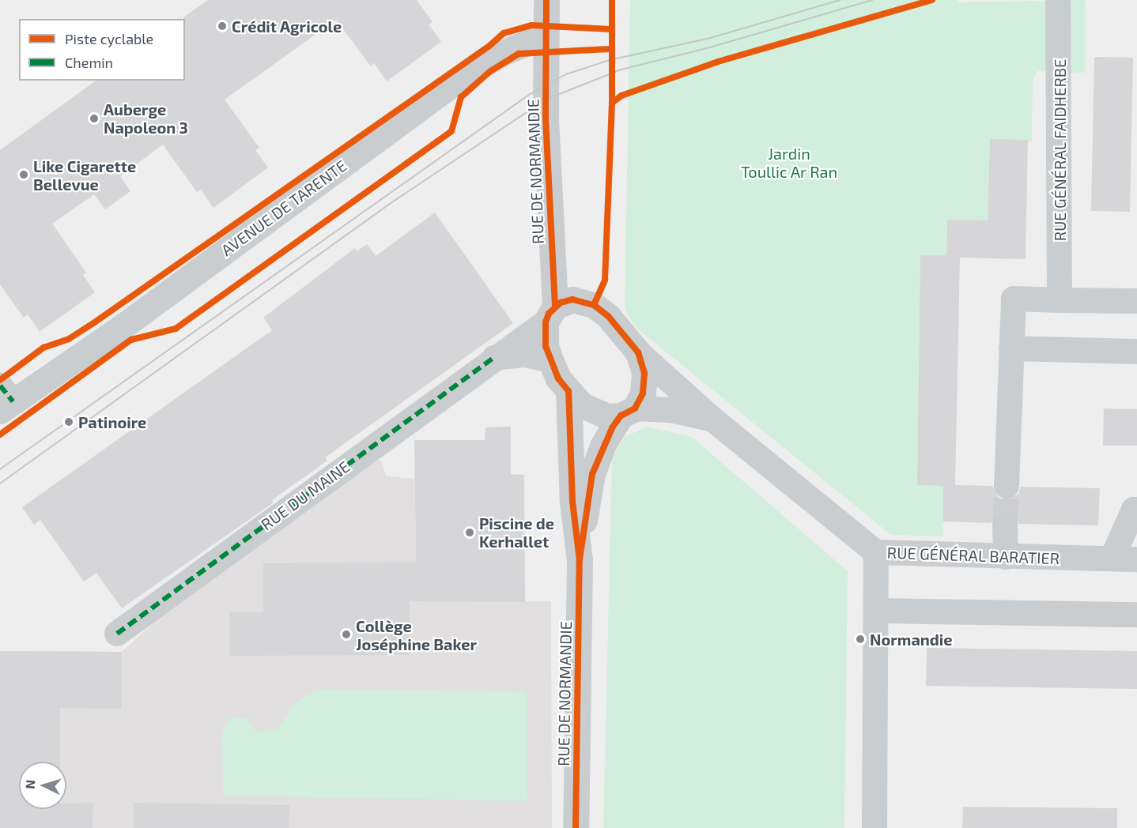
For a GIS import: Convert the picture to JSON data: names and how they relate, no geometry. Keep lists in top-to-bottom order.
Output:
{
  "streets": {
    "street": [
      "RUE GÉNÉRAL FAIDHERBE",
      "RUE DE NORMANDIE",
      "AVENUE DE TARENTE",
      "RUE DU MAINE",
      "RUE GÉNÉRAL BARATIER"
    ]
  },
  "crossings": [
    ["RUE DE NORMANDIE", "AVENUE DE TARENTE"],
    ["RUE DE NORMANDIE", "RUE DU MAINE"],
    ["RUE DE NORMANDIE", "RUE GÉNÉRAL BARATIER"],
    ["RUE DU MAINE", "RUE GÉNÉRAL BARATIER"]
  ],
  "parks": ["Jardin Toullic Ar Ran"],
  "places": [
    "Crédit Agricole",
    "Auberge Napoleon 3",
    "Like Cigarette Bellevue",
    "Patinoire",
    "Piscine de Kerhallet",
    "Collège Joséphine Baker",
    "Normandie"
  ],
  "legend": ["Piste cyclable", "Chemin"],
  "north": "left"
}
